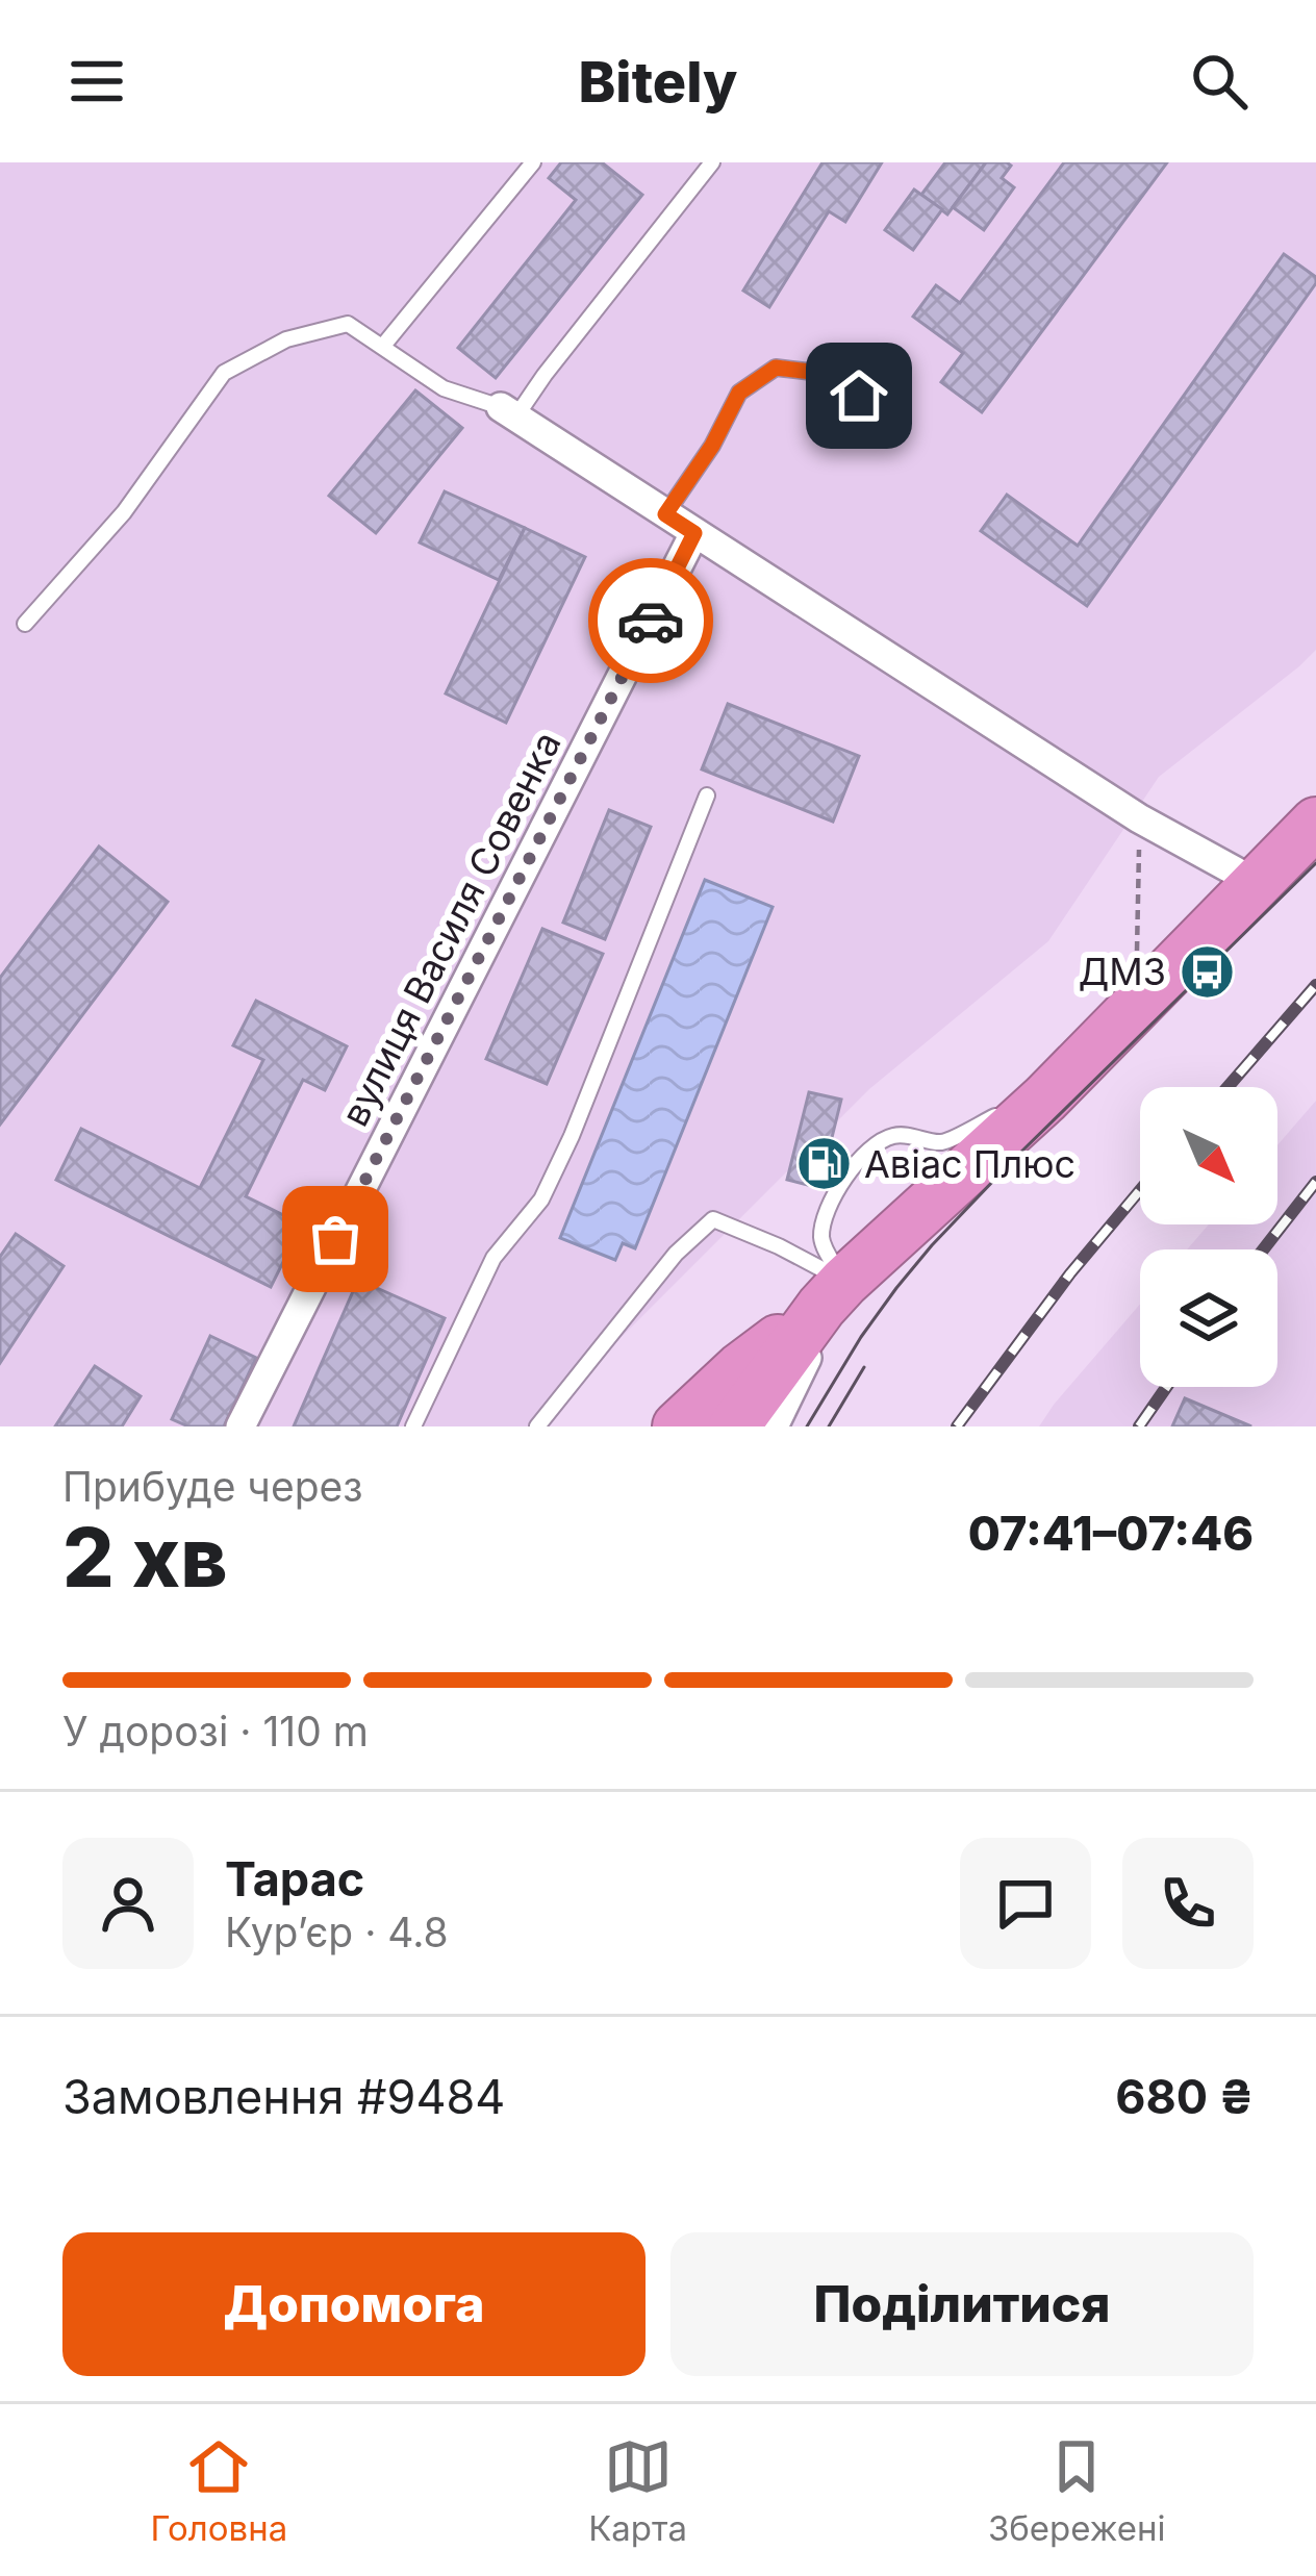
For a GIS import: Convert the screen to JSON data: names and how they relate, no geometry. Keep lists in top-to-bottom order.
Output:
{
  "streets": {
    "street": ["вулиця Василя Совенка"]
  },
  "places": {
    "bus stop": ["ДМЗ"],
    "fuel station": ["Авіас Плюс"]
  },
  "north": "bottom right",
  "page": {
    "header": "Bitely",
    "heading": ["2 хв", "Прибуде через", "07:41–07:46"],
    "panel": [
      "Тарас",
      "Кур’єр · 4.8",
      "Замовлення #9484",
      "680 ₴"
    ],
    "bar": "У дорозі · 110 m",
    "buttons": ["Допомога", "Поділитися"],
    "tabs": ["Головна", "Карта", "Збережені"]
  }
}
